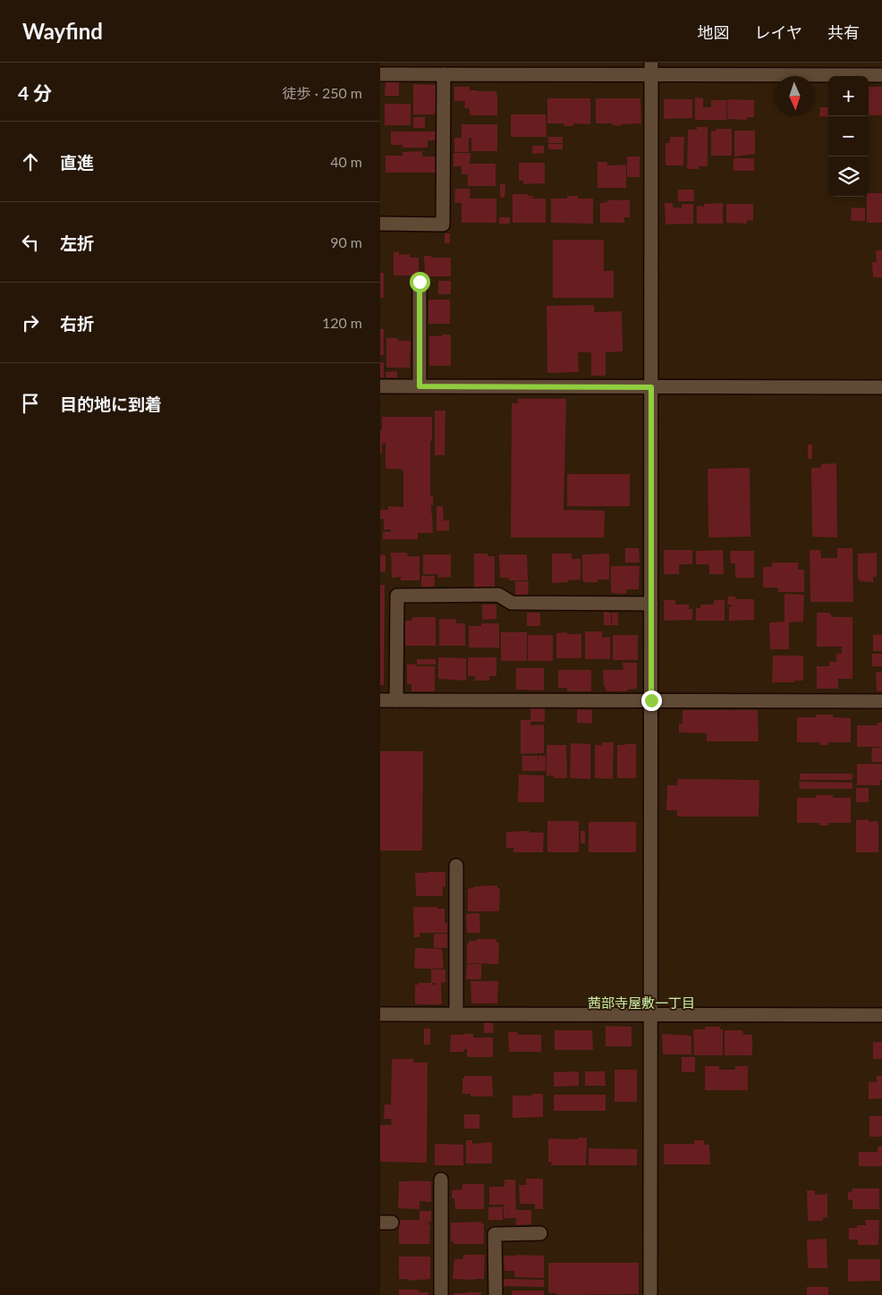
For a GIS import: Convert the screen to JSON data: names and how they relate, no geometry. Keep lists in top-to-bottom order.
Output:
{
  "districts": ["茜部寺屋敷一丁目"],
  "north": "bottom",
  "page": {
    "header": "Wayfind",
    "nav": ["地図", "レイヤ", "共有"],
    "heading": ["4 分", "徒歩 · 250 m"],
    "map_buttons": ["+", "−"],
    "list": [
      ["直進", "40 m"],
      ["左折", "90 m"],
      ["右折", "120 m"],
      "目的地に到着"
    ]
  }
}
